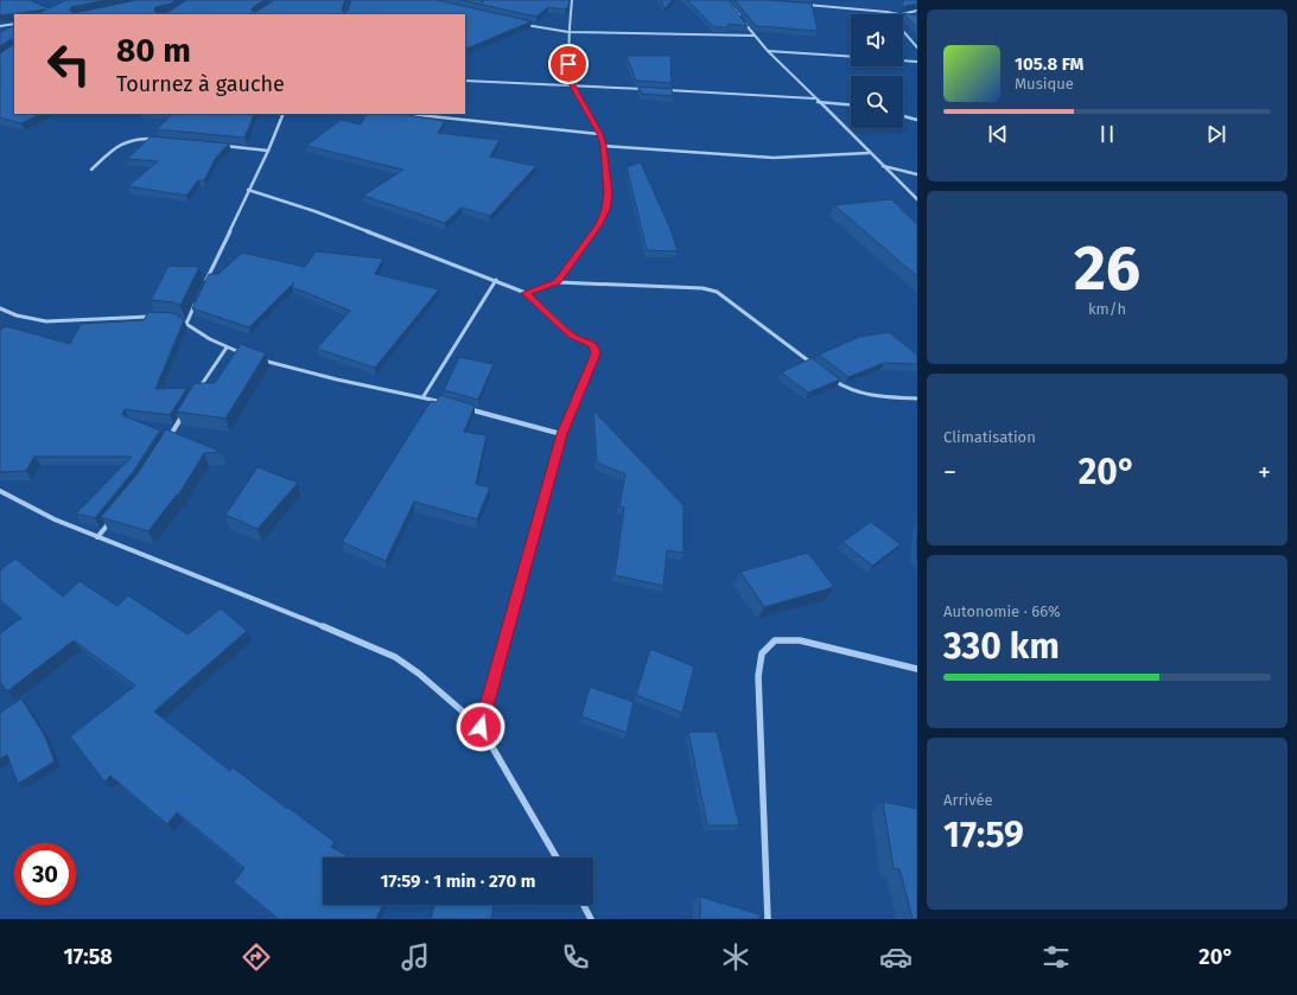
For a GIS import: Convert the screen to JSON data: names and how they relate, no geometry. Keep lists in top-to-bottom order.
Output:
{
  "page": {
    "turn": ["80 m", "Tournez à gauche"],
    "song": ["105.8 FM", "Musique"],
    "tile": [
      ["26", "km/h"],
      "Climatisation",
      ["Autonomie · 66%", "330 km"],
      ["Arrivée", "17:59"]
    ],
    "heat": ["−", "20°", "+"],
    "limit": "30",
    "trip": "17:59 · 1 min · 270 m",
    "tabs": ["17:58", "20°"]
  }
}
